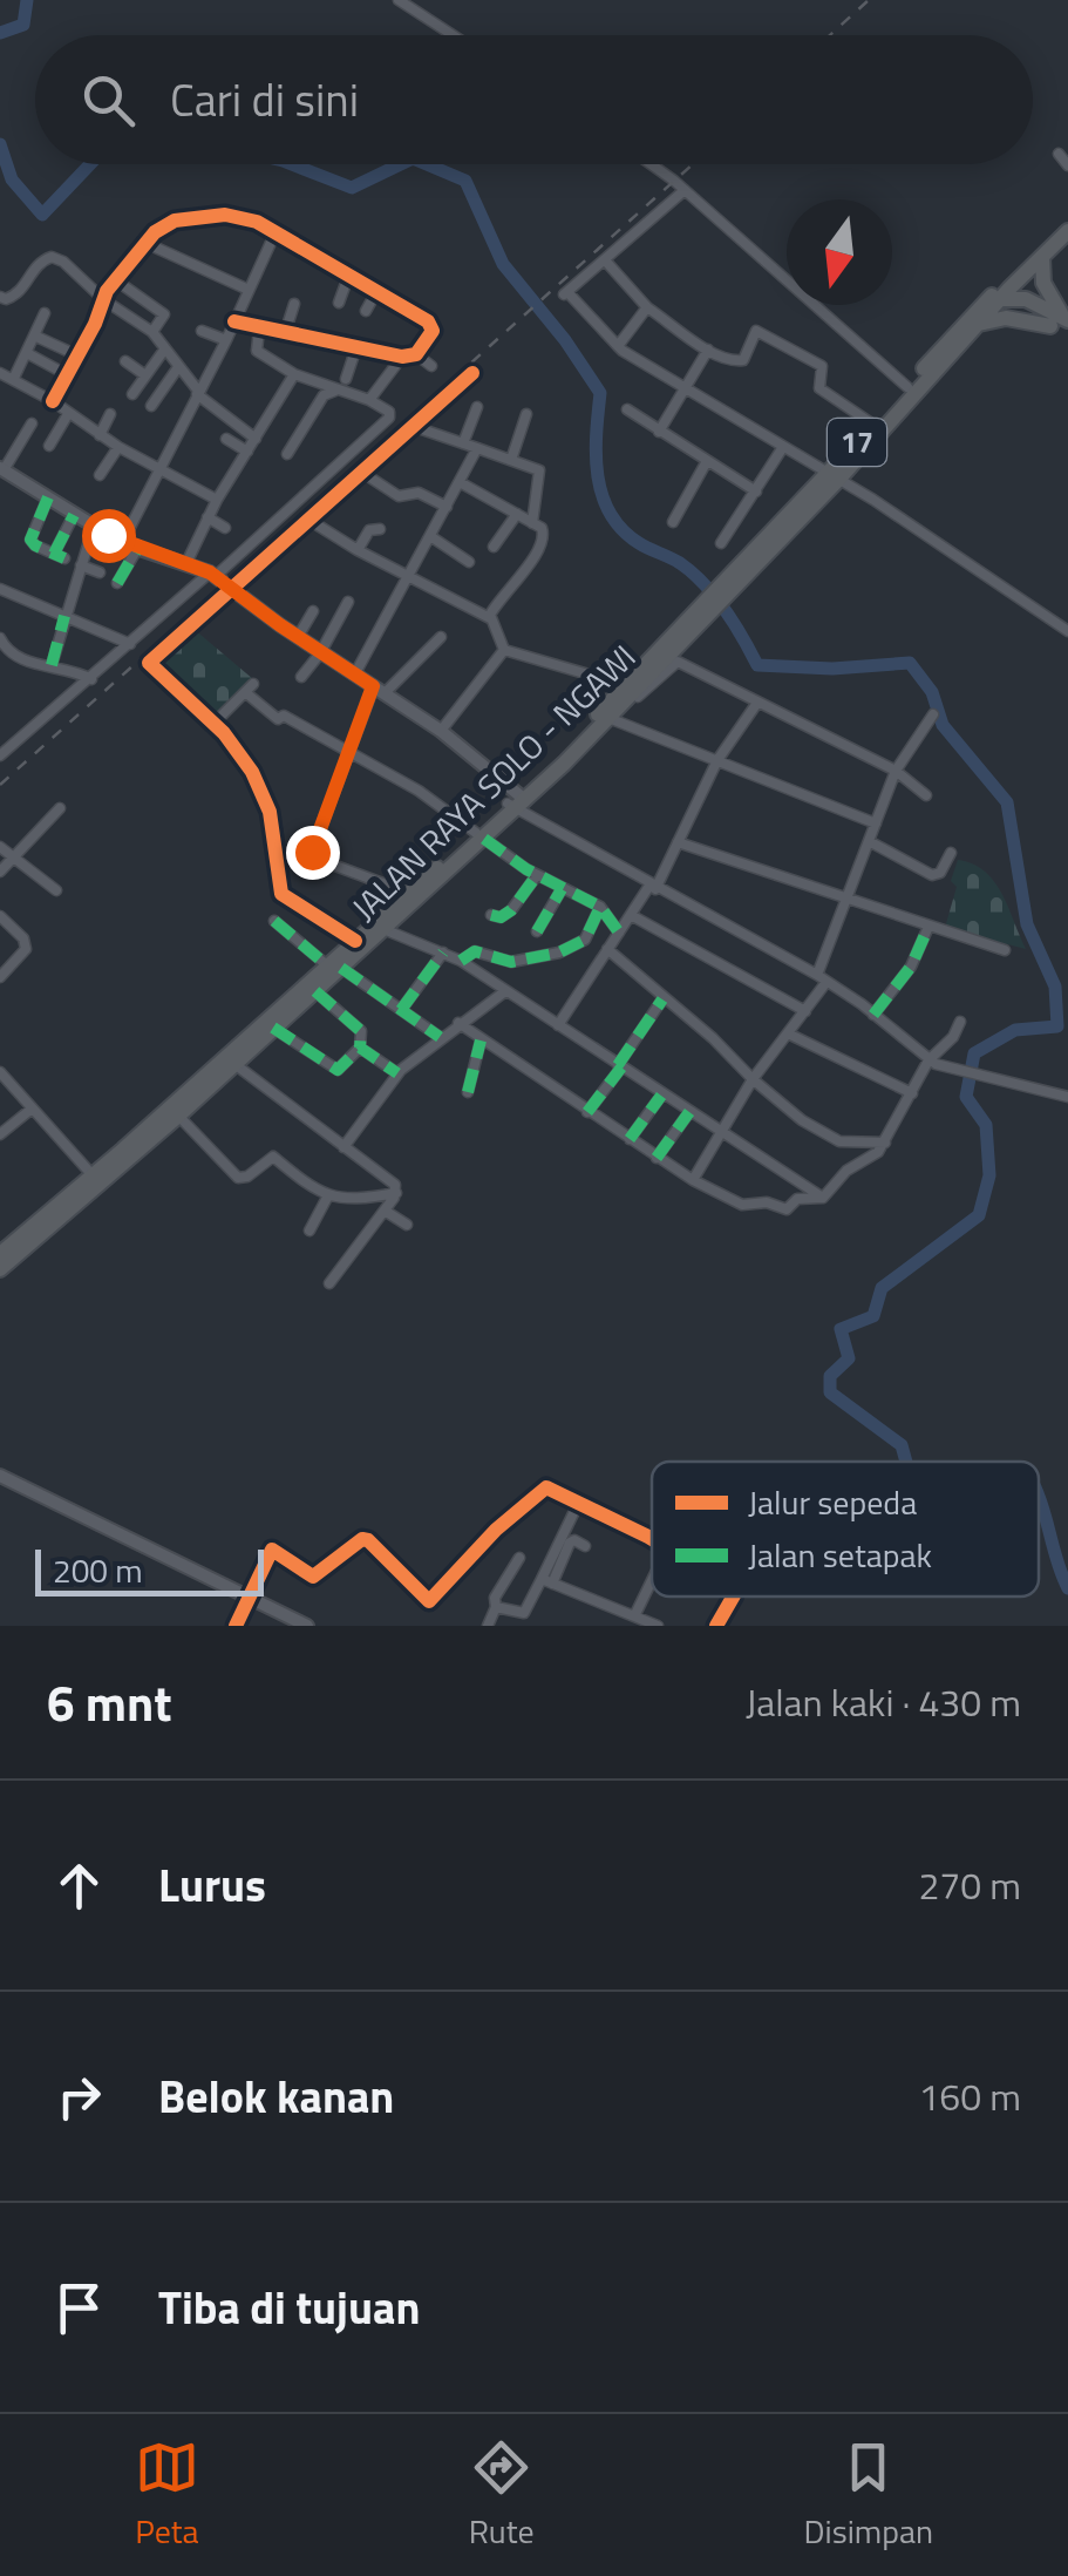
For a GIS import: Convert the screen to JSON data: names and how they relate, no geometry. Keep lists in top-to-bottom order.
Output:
{
  "streets": {
    "highway": ["17", "JALAN RAYA SOLO - NGAWI"]
  },
  "legend": ["Jalur sepeda", "Jalan setapak"],
  "scale_bar": "200 m",
  "north": "bottom",
  "page": {
    "search": "Cari di sini",
    "scale": "200 m",
    "heading": ["6 mnt", "Jalan kaki · 430 m"],
    "list": [
      ["Lurus", "270 m"],
      ["Belok kanan", "160 m"],
      "Tiba di tujuan"
    ],
    "nav": ["Peta", "Rute", "Disimpan"]
  }
}
